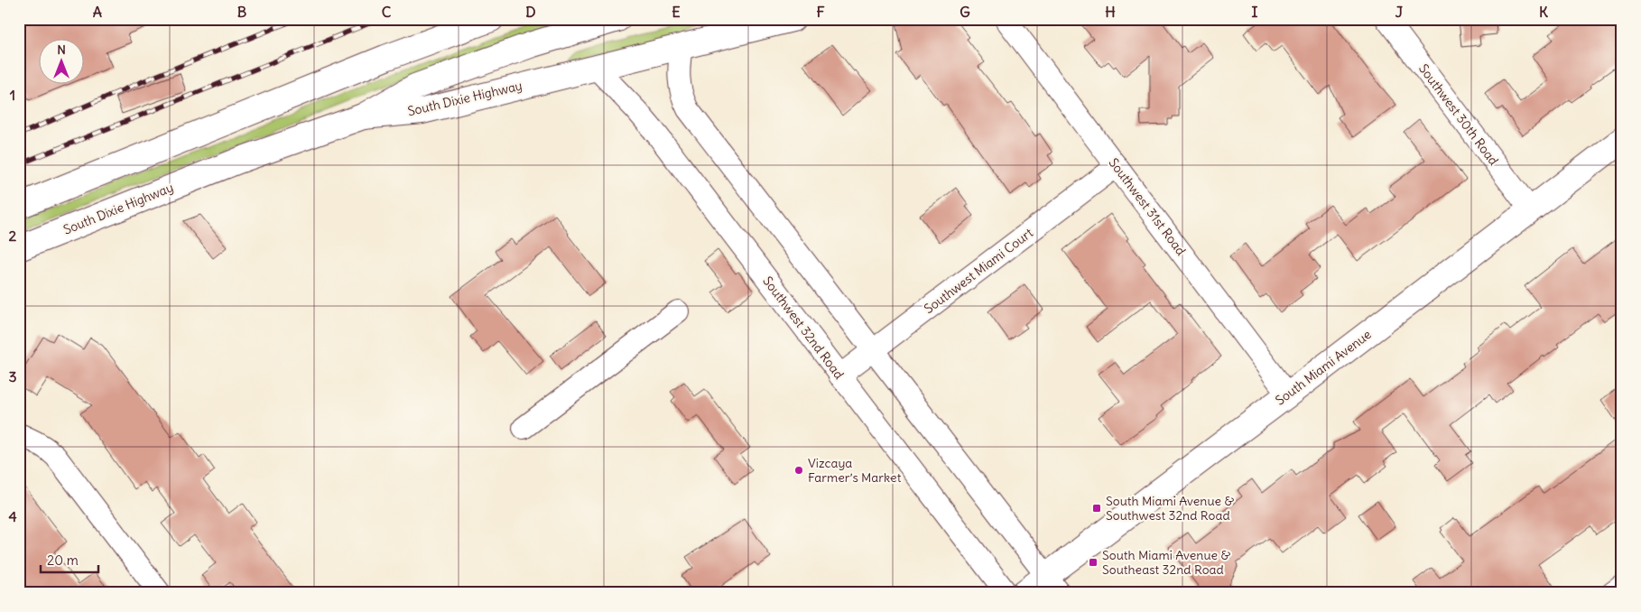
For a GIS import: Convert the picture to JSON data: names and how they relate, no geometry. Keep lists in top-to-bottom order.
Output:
{
  "streets": {
    "main road": ["South Dixie Highway", "South Miami Avenue"],
    "street": [
      "Southwest 30th Road",
      "Southwest 31st Road",
      "Southwest Miami Court",
      "Southwest 32nd Road"
    ]
  },
  "crossings": [
    ["South Dixie Highway", "Southwest 32nd Road"],
    ["Southwest 30th Road", "South Miami Avenue"],
    ["Southwest 31st Road", "Southwest Miami Court"],
    ["Southwest 31st Road", "South Miami Avenue"],
    ["Southwest Miami Court", "Southwest 32nd Road"]
  ],
  "places": {
    "other": ["Vizcaya Farmer’s Market"],
    "transit": ["South Miami Avenue & Southwest 32nd Road", "South Miami Avenue & Southeast 32nd Road"]
  },
  "scale_bar": "20 m",
  "north": "top",
  "grid": {
    "columns": [
      "A",
      "B",
      "C",
      "D",
      "E",
      "F",
      "G",
      "H",
      "I",
      "J",
      "K"
    ],
    "rows": [
      "1",
      "2",
      "3",
      "4"
    ]
  }
}
